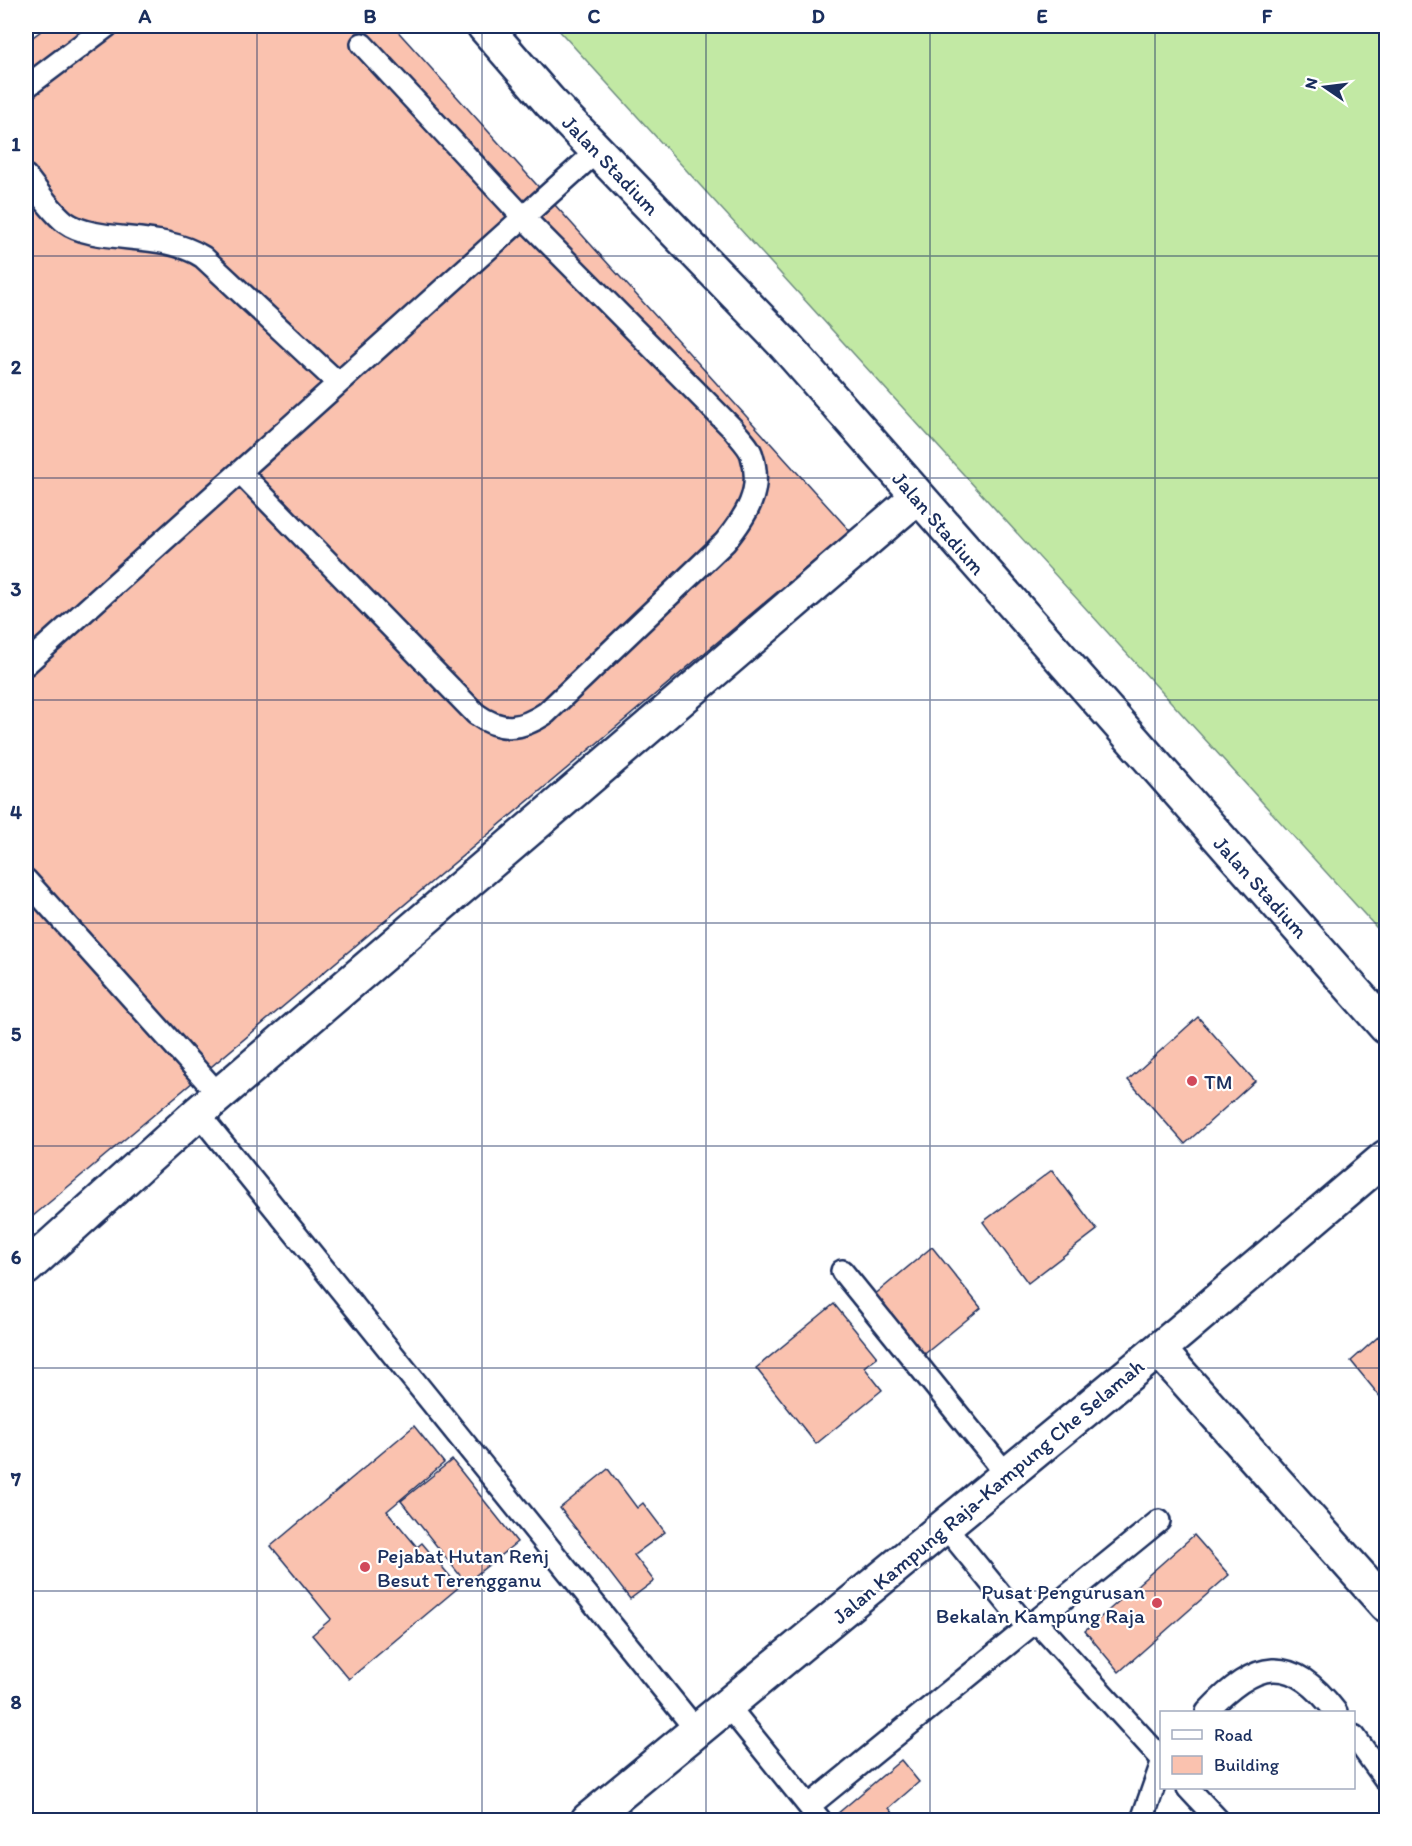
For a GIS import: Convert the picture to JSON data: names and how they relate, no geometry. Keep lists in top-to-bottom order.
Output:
{
  "streets": {
    "street": ["Jalan Stadium", "Jalan Kampung Raja-Kampung Che Selamah"]
  },
  "places": ["TM", "Pejabat Hutan Renj Besut Terengganu", "Pusat Pengurusan Bekalan Kampung Raja"],
  "legend": ["Road", "Building"],
  "north": "left",
  "grid": {
    "columns": [
      "A",
      "B",
      "C",
      "D",
      "E",
      "F"
    ],
    "rows": [
      "1",
      "2",
      "3",
      "4",
      "5",
      "6",
      "7",
      "8"
    ]
  }
}
